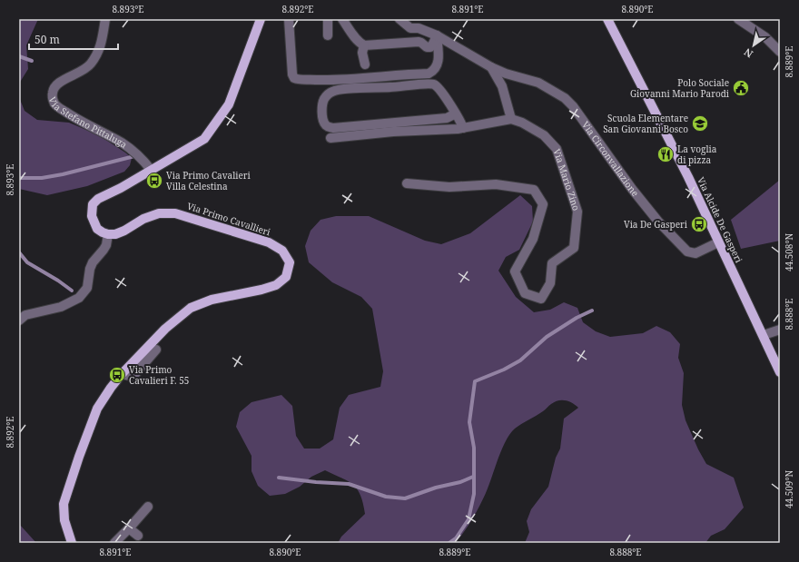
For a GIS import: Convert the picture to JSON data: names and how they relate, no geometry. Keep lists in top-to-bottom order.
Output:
{
  "streets": {
    "main road": ["Via Primo Cavallieri", "Via Alcide De Gasperi"],
    "street": ["Via Stefano Pittaluga", "Via Circonvallazione", "Via Mario Zino"]
  },
  "crossings": [
    ["Via Circonvallazione", "Via Alcide De Gasperi"]
  ],
  "places": {
    "public building": ["Polo Sociale Giovanni Mario Parodi"],
    "school or university": ["Scuola Elementare San Giovanni Bosco"],
    "restaurant": ["La voglia di pizza"],
    "bus stop": ["Via Primo Cavalieri Villa Celestina", "Via De Gasperi", "Via Primo Cavalieri F. 55"]
  },
  "scale_bar": "50 m",
  "north": "bottom left",
  "coordinates": [
    "8.893°E",
    "8.892°E",
    "8.891°E",
    "8.890°E",
    "8.889°E",
    "44.508°N",
    "8.888°E",
    "44.509°N"
  ]
}
